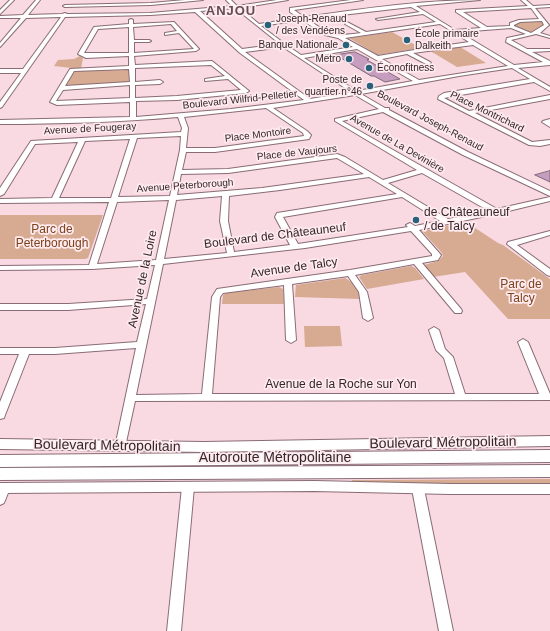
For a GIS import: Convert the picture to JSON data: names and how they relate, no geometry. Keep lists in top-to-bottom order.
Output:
{
  "streets": {
    "highway": ["Autoroute Métropolitaine"],
    "main road": ["Boulevard Métropolitain"],
    "street": [
      "Boulevard Wilfrid-Pelletier",
      "Place Montrichard",
      "Boulevard Joseph-Renaud",
      "Avenue de Fougeray",
      "Place Montoire",
      "Avenue de La Devinière",
      "Place de Vaujours",
      "Avenue Peterborough",
      "Boulevard de Châteauneuf",
      "Avenue de Talcy",
      "Avenue de la Loire",
      "Avenue de la Roche sur Yon"
    ]
  },
  "crossings": [
    ["Boulevard Wilfrid-Pelletier", "Boulevard Joseph-Renaud"],
    ["Boulevard Wilfrid-Pelletier", "Place Montoire"],
    ["Boulevard Wilfrid-Pelletier", "Avenue de la Loire"],
    ["Boulevard Joseph-Renaud", "Avenue de La Devinière"],
    ["Boulevard Joseph-Renaud", "Boulevard de Châteauneuf"],
    ["Avenue de Fougeray", "Avenue de la Loire"],
    ["Place Montoire", "Avenue de la Loire"],
    ["Avenue de La Devinière", "Boulevard de Châteauneuf"],
    ["Place de Vaujours", "Avenue Peterborough"],
    ["Place de Vaujours", "Boulevard de Châteauneuf"],
    ["Place de Vaujours", "Avenue de la Loire"],
    ["Avenue Peterborough", "Avenue de la Loire"],
    ["Boulevard de Châteauneuf", "Avenue de Talcy"],
    ["Boulevard de Châteauneuf", "Avenue de la Loire"],
    ["Avenue de Talcy", "Avenue de la Roche sur Yon"],
    ["Avenue de la Loire", "Avenue de la Roche sur Yon"],
    ["Avenue de la Loire", "Boulevard Métropolitain"]
  ],
  "districts": ["ANJOU"],
  "parks": ["Parc de Peterborough", "Parc de Talcy"],
  "places": [
    "Joseph-Renaud / des Vendéens",
    "École primaire Dalkeith",
    "Banque Nationale",
    "Metro",
    "Éconofitness",
    "Poste de quartier n°46",
    "de Châteauneuf / de Talcy"
  ]
}
